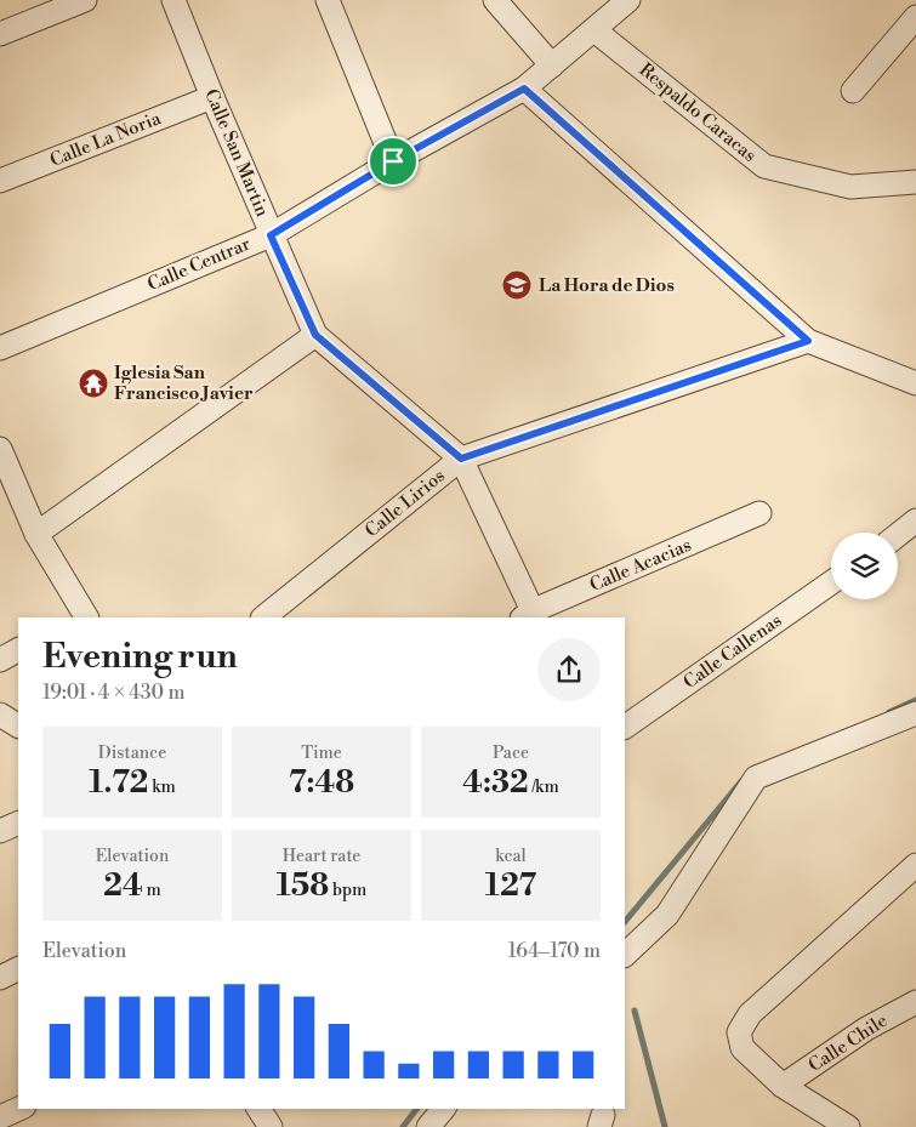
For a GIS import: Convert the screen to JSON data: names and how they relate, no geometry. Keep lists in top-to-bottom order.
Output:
{
  "streets": {
    "street": [
      "Respaldo Caracas",
      "Calle La Noria",
      "Calle San Martin",
      "Calle Centrar",
      "Calle Lirios",
      "Calle Acacias",
      "Calle Callenas",
      "Calle Chile"
    ]
  },
  "crossings": [
    ["Respaldo Caracas", "Calle Centrar"],
    ["Calle La Noria", "Calle San Martin"],
    ["Calle San Martin", "Calle Centrar"],
    ["Calle San Martin", "Calle Lirios"],
    ["Calle San Martin", "Calle Acacias"]
  ],
  "places": {
    "school or university": ["La Hora de Dios"],
    "temple": ["Iglesia San Francisco Javier"]
  },
  "page": {
    "heading": ["Evening run", "19:01 · 4 × 430 m"],
    "stats": [
      ["Distance", "1.72 km"],
      ["Time", "7:48"],
      ["Pace", "4:32 /km"],
      ["Elevation", "24 m"],
      ["Heart rate", "158 bpm"],
      ["kcal", "127"]
    ],
    "chart": ["Elevation", "164–170 m"]
  }
}
